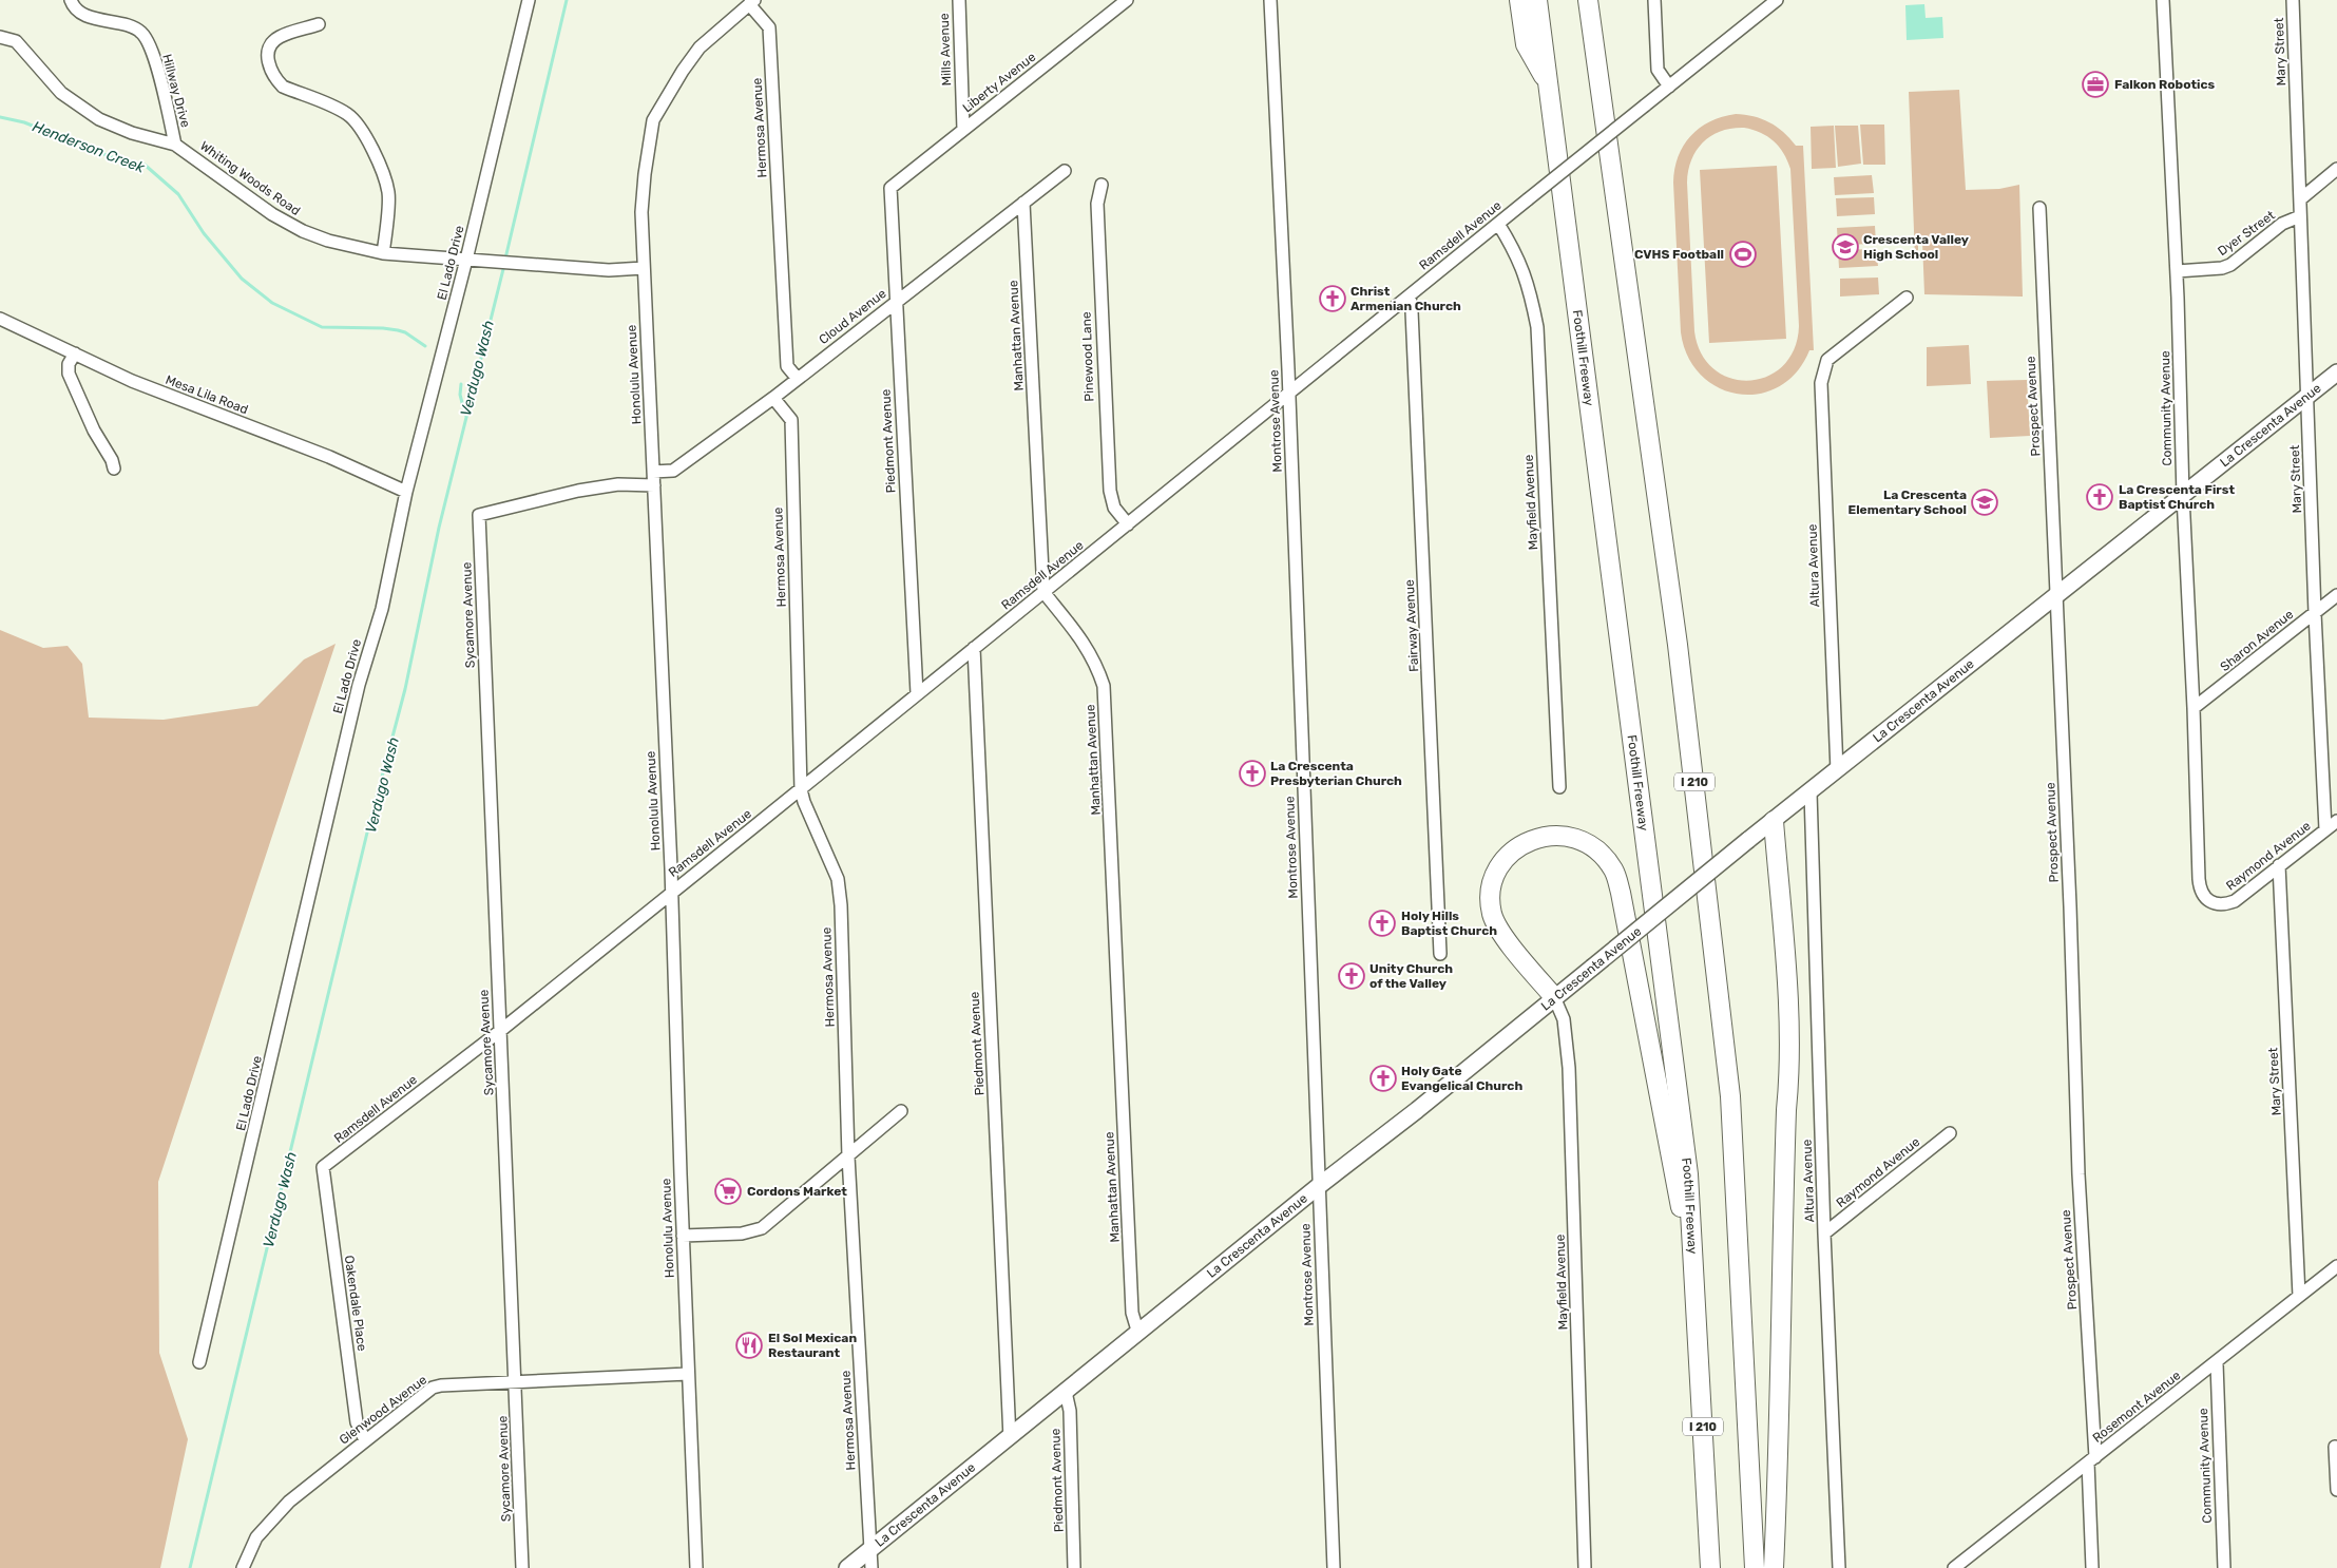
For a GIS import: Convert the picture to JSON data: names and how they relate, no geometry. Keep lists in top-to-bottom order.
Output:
{
  "streets": {
    "highway": ["Foothill Freeway", "I 210"],
    "main road": ["La Crescenta Avenue"],
    "street": [
      "Mills Avenue",
      "Mary Street",
      "Liberty Avenue",
      "Hillway Drive",
      "Hermosa Avenue",
      "Whiting Woods Road",
      "Dyer Street",
      "Ramsdell Avenue",
      "El Lado Drive",
      "Cloud Avenue",
      "Manhattan Avenue",
      "Pinewood Lane",
      "Honolulu Avenue",
      "Mesa Lila Road",
      "Prospect Avenue",
      "Community Avenue",
      "Montrose Avenue",
      "Piedmont Avenue",
      "Mayfield Avenue",
      "Altura Avenue",
      "Sycamore Avenue",
      "Fairway Avenue",
      "Sharon Avenue",
      "Raymond Avenue",
      "Oakendale Place",
      "Rosemont Avenue",
      "Glenwood Avenue"
    ]
  },
  "crossings": [
    ["Mills Avenue", "Liberty Avenue"],
    ["Mary Street", "Dyer Street"],
    ["Mary Street", "La Crescenta Avenue"],
    ["Mary Street", "Sharon Avenue"],
    ["Mary Street", "Raymond Avenue"],
    ["Mary Street", "Rosemont Avenue"],
    ["Liberty Avenue", "Piedmont Avenue"],
    ["Hillway Drive", "Whiting Woods Road"],
    ["Hermosa Avenue", "Ramsdell Avenue"],
    ["Hermosa Avenue", "Cloud Avenue"],
    ["Hermosa Avenue", "Honolulu Avenue"],
    ["Hermosa Avenue", "La Crescenta Avenue"],
    ["Whiting Woods Road", "El Lado Drive"],
    ["Whiting Woods Road", "Honolulu Avenue"],
    ["Dyer Street", "Community Avenue"],
    ["Ramsdell Avenue", "Manhattan Avenue"],
    ["Ramsdell Avenue", "Pinewood Lane"],
    ["Ramsdell Avenue", "Honolulu Avenue"],
    ["Ramsdell Avenue", "Montrose Avenue"],
    ["Ramsdell Avenue", "Piedmont Avenue"],
    ["Ramsdell Avenue", "Mayfield Avenue"],
    ["Ramsdell Avenue", "Sycamore Avenue"],
    ["Ramsdell Avenue", "Fairway Avenue"],
    ["Ramsdell Avenue", "Oakendale Place"],
    ["El Lado Drive", "Mesa Lila Road"],
    ["Cloud Avenue", "Manhattan Avenue"],
    ["Cloud Avenue", "Honolulu Avenue"],
    ["Cloud Avenue", "Piedmont Avenue"],
    ["Manhattan Avenue", "La Crescenta Avenue"],
    ["Honolulu Avenue", "Sycamore Avenue"],
    ["Honolulu Avenue", "Glenwood Avenue"],
    ["Prospect Avenue", "La Crescenta Avenue"],
    ["Prospect Avenue", "Rosemont Avenue"],
    ["Community Avenue", "La Crescenta Avenue"],
    ["Community Avenue", "Sharon Avenue"],
    ["Community Avenue", "Raymond Avenue"],
    ["Community Avenue", "Rosemont Avenue"],
    ["Montrose Avenue", "La Crescenta Avenue"],
    ["La Crescenta Avenue", "Piedmont Avenue"],
    ["La Crescenta Avenue", "Mayfield Avenue"],
    ["La Crescenta Avenue", "Altura Avenue"],
    ["Altura Avenue", "Raymond Avenue"],
    ["Sycamore Avenue", "Glenwood Avenue"],
    ["Oakendale Place", "Glenwood Avenue"]
  ],
  "water": ["Henderson Creek", "Verdugo Wash"],
  "places": {
    "office": ["Falkon Robotics"],
    "school or university": ["Crescenta Valley High School", "La Crescenta Elementary School"],
    "sports": ["CVHS Football"],
    "church": [
      "Christ Armenian Church",
      "La Crescenta First Baptist Church",
      "La Crescenta Presbyterian Church",
      "Holy Hills Baptist Church",
      "Unity Church of the Valley",
      "Holy Gate Evangelical Church"
    ],
    "supermarket": ["Cordons Market"],
    "restaurant": ["El Sol Mexican Restaurant"]
  }
}
